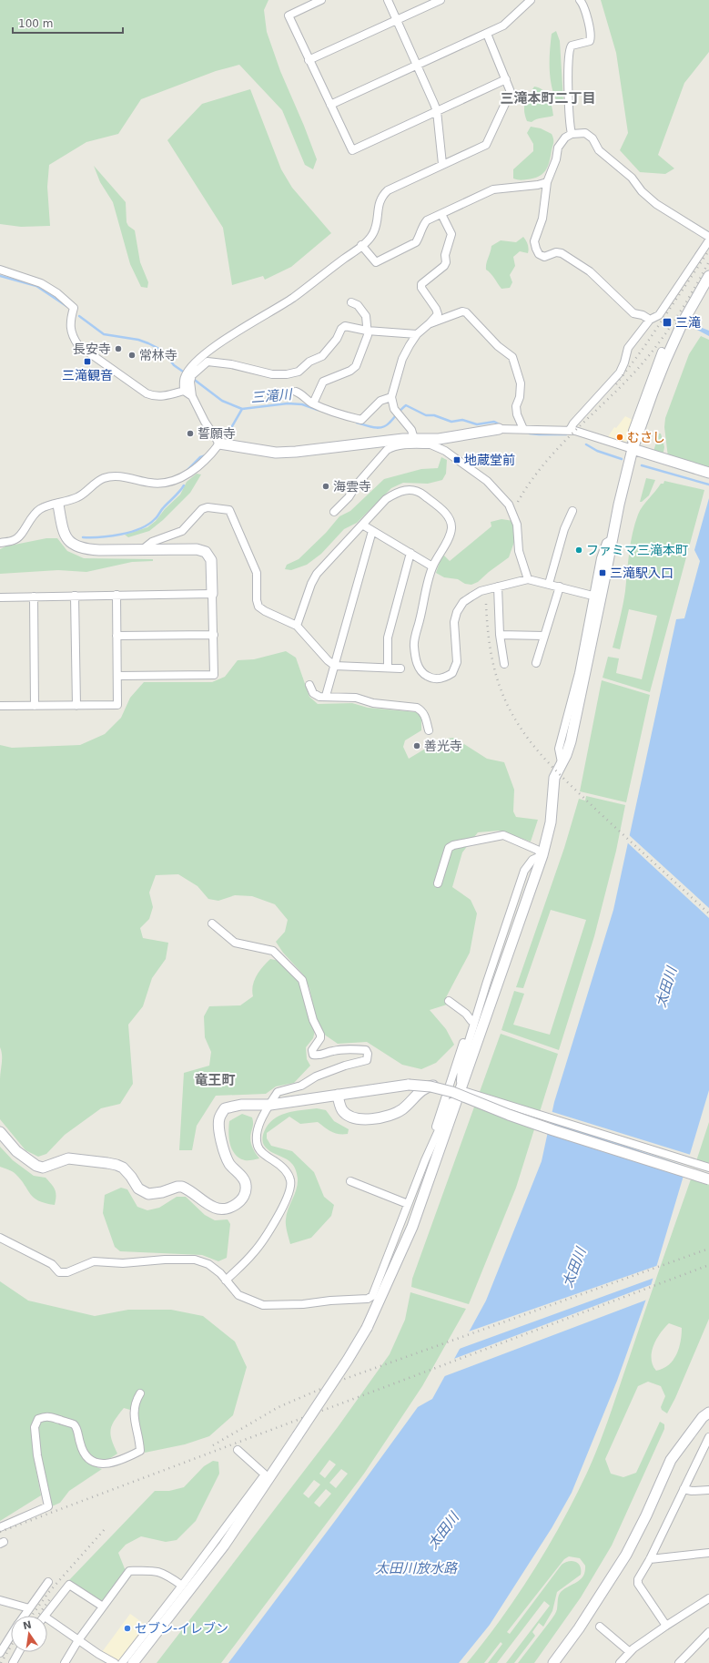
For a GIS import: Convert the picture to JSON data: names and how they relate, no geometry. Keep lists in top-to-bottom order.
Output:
{
  "districts": ["三滝本町二丁目", "竜王町"],
  "water": ["三滝川", "太田川", "太田川放水路"],
  "places": {
    "transit": [
      "三滝",
      "三滝観音",
      "地蔵堂前",
      "三滝駅入口"
    ],
    "other": [
      "長安寺",
      "常林寺",
      "誓願寺",
      "むさし",
      "海雲寺",
      "ファミマ三滝本町",
      "善光寺",
      "セブン-イレブン"
    ]
  },
  "scale_bar": "100 m",
  "north": "top"
}
